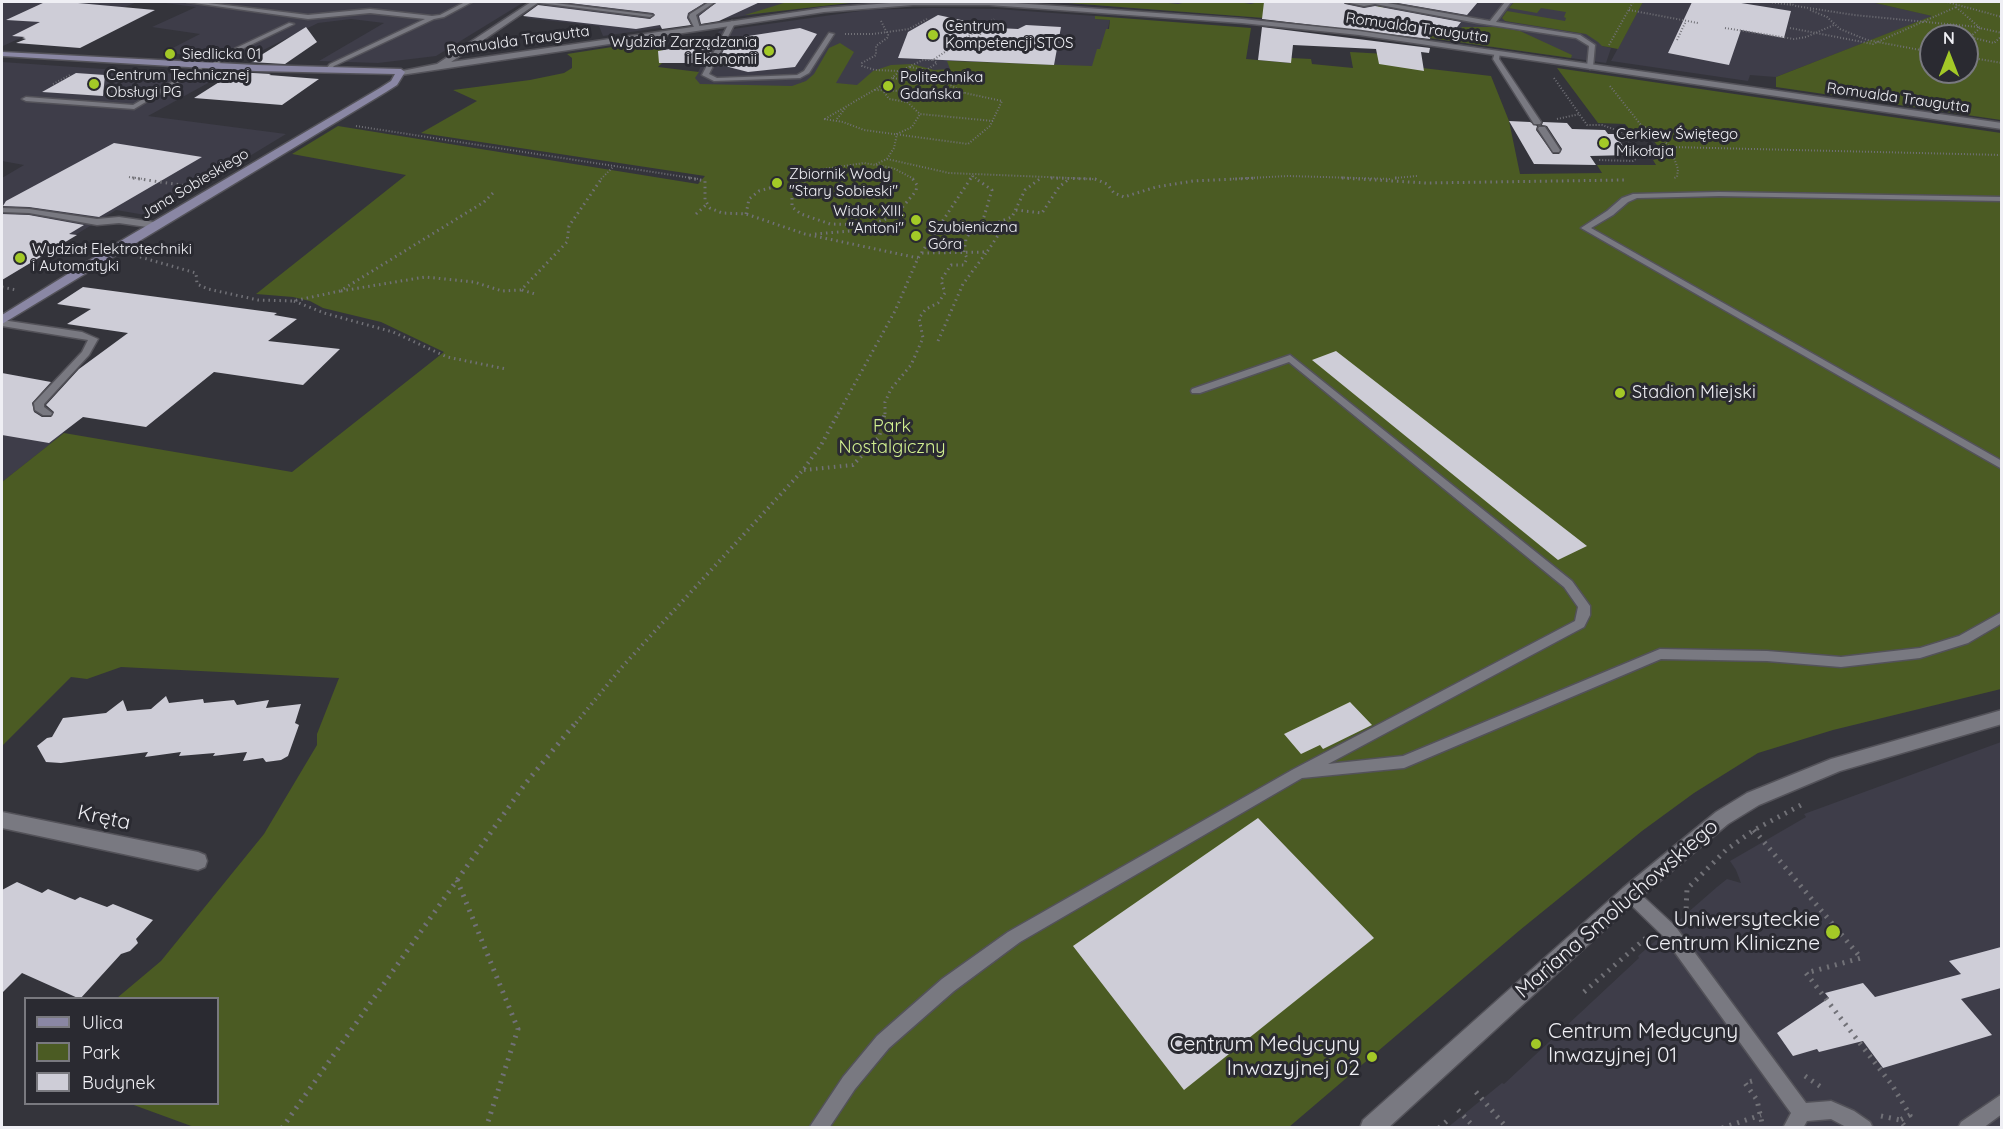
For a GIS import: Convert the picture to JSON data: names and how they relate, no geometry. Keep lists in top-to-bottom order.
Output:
{
  "streets": {
    "main road": ["Romualda Traugutta", "Jana Sobieskiego"],
    "street": ["Kręta", "Mariana Smoluchowskiego"]
  },
  "crossings": [
    ["Romualda Traugutta", "Jana Sobieskiego"]
  ],
  "parks": ["Park Nostalgiczny"],
  "places": [
    "Centrum Kompetencji STOS",
    "Wydział Zarządzania i Ekonomii",
    "Siedlicka 01",
    "Centrum Technicznej Obsługi PG",
    "Politechnika Gdańska",
    "Cerkiew Świętego Mikołaja",
    "Zbiornik Wody \"Stary Sobieski\"",
    "Widok XIII. \"Antoni\"",
    "Szubieniczna Góra",
    "Wydział Elektrotechniki i Automatyki",
    "Stadion Miejski",
    "Uniwersyteckie Centrum Kliniczne",
    "Centrum Medycyny Inwazyjnej 01",
    "Centrum Medycyny Inwazyjnej 02"
  ],
  "legend": ["Ulica", "Park", "Budynek"],
  "north": "top"
}
